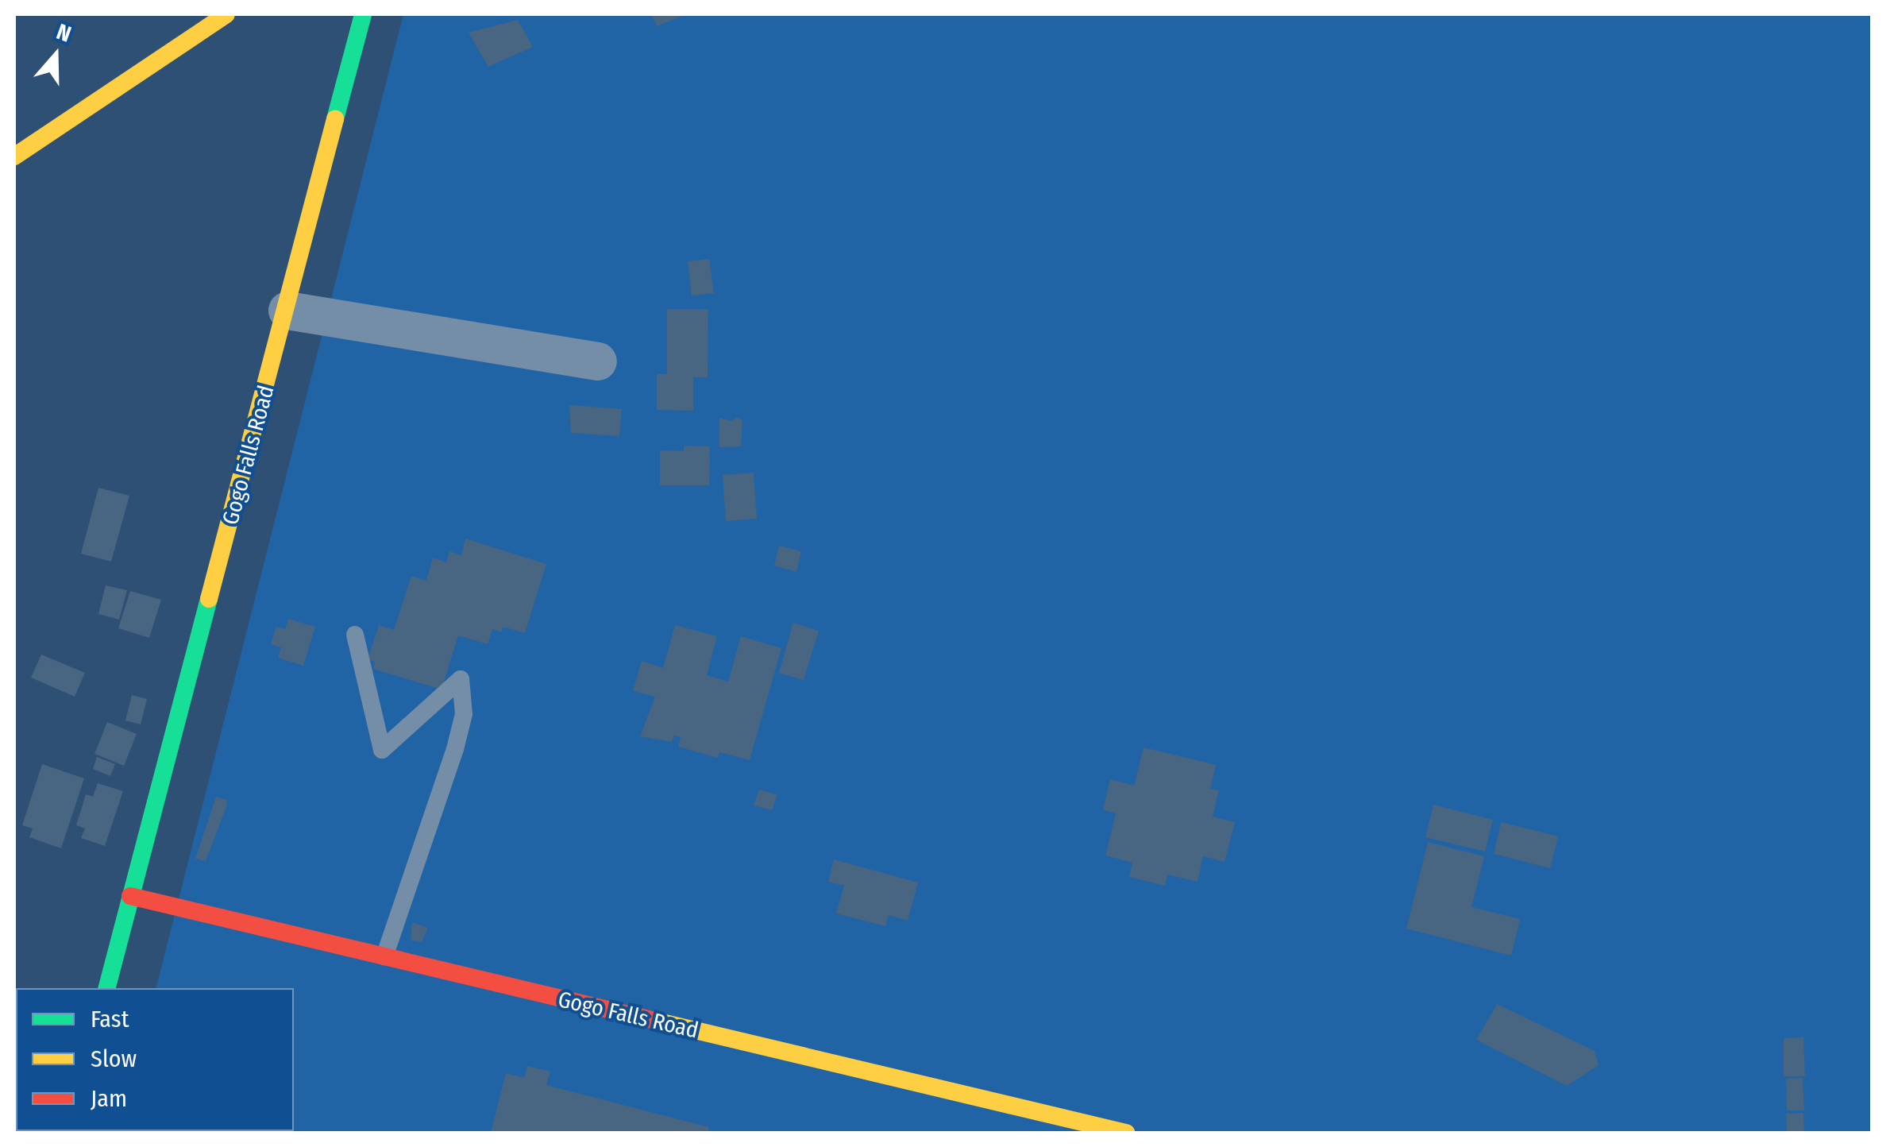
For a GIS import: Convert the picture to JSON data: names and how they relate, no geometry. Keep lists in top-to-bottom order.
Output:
{
  "streets": {
    "street": ["Gogo Falls Road"]
  },
  "legend": ["Fast", "Slow", "Jam"],
  "north": "top"
}
